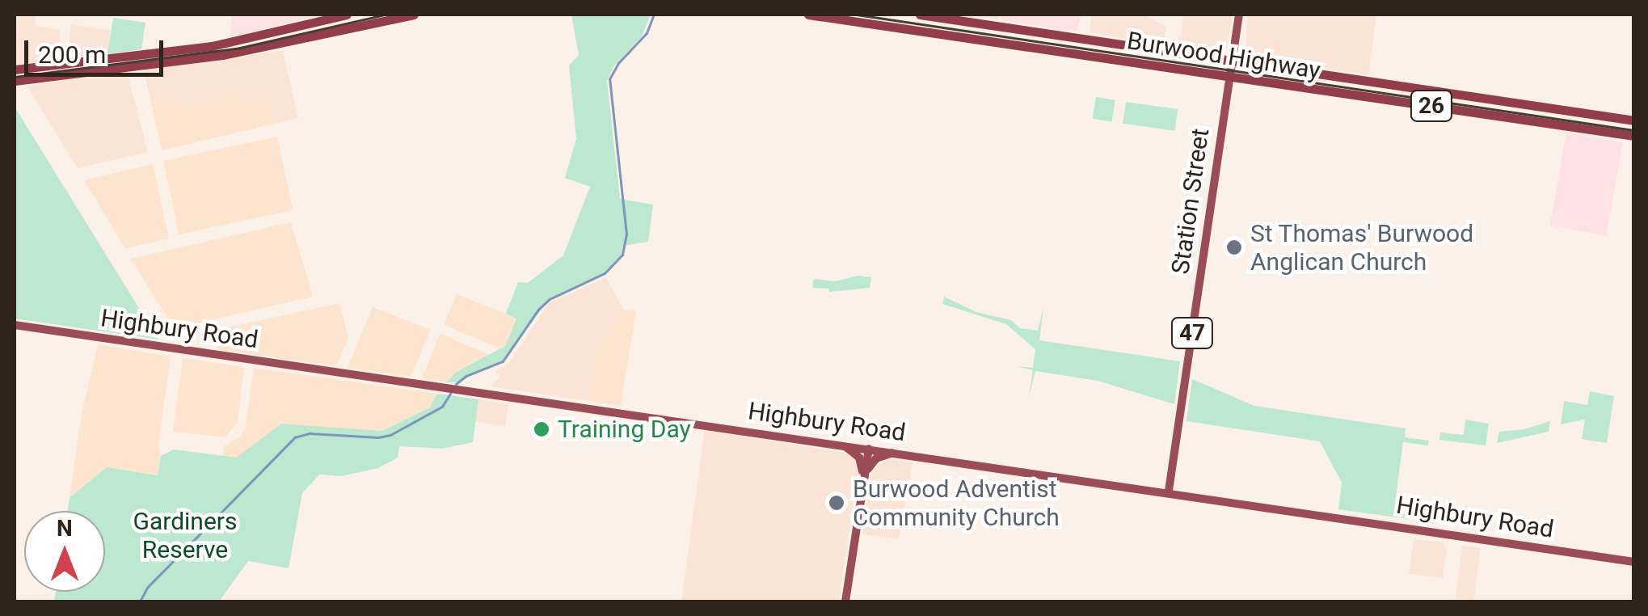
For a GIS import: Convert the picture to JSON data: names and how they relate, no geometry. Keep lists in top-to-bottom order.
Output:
{
  "streets": {
    "highway": ["Burwood Highway", "26"],
    "main road": ["Station Street", "Highbury Road", "47"]
  },
  "crossings": [
    ["Burwood Highway", "Station Street"],
    ["Station Street", "Highbury Road"]
  ],
  "parks": ["Gardiners Reserve"],
  "places": ["St Thomas' Burwood Anglican Church", "Training Day", "Burwood Adventist Community Church"],
  "scale_bar": "200 m",
  "north": "top"
}
